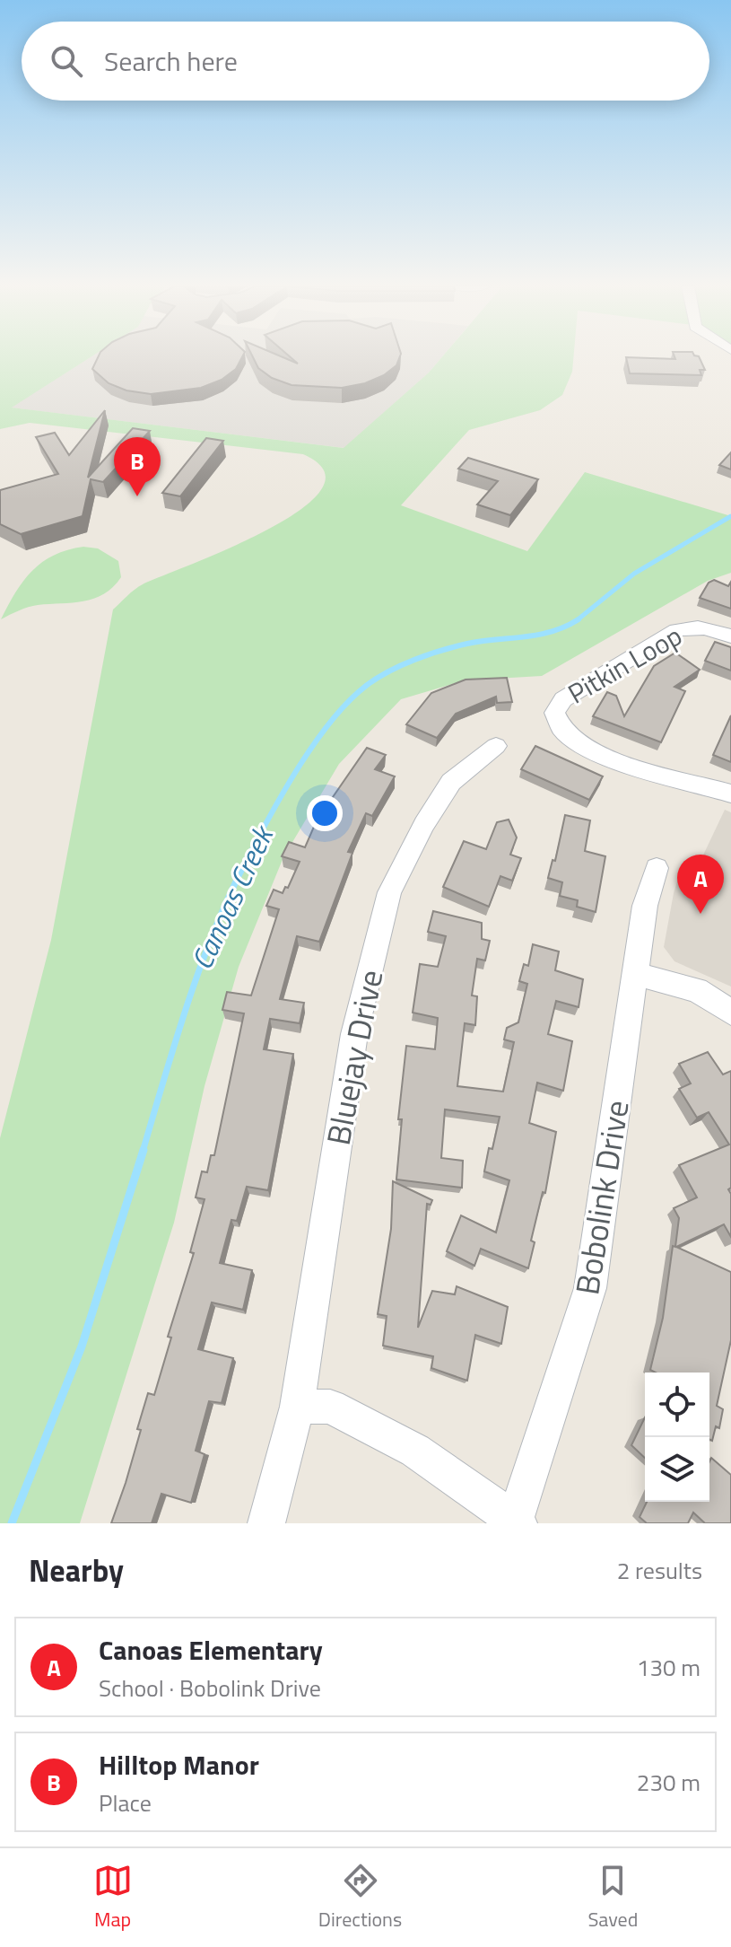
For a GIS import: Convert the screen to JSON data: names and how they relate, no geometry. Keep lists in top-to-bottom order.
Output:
{
  "streets": {
    "street": ["Pitkin Loop", "Bluejay Drive", "Bobolink Drive"]
  },
  "water": ["Canoas Creek"],
  "page": {
    "search": "Search here",
    "pins": ["B", "A"],
    "heading": ["Nearby", "2 results"],
    "list": [
      {
        "mark": "A",
        "name": "Canoas Elementary",
        "note": "School · Bobolink Drive",
        "value": "130 m"
      },
      {
        "mark": "B",
        "name": "Hilltop Manor",
        "note": "Place",
        "value": "230 m"
      }
    ],
    "nav": ["Map", "Directions", "Saved"]
  }
}
